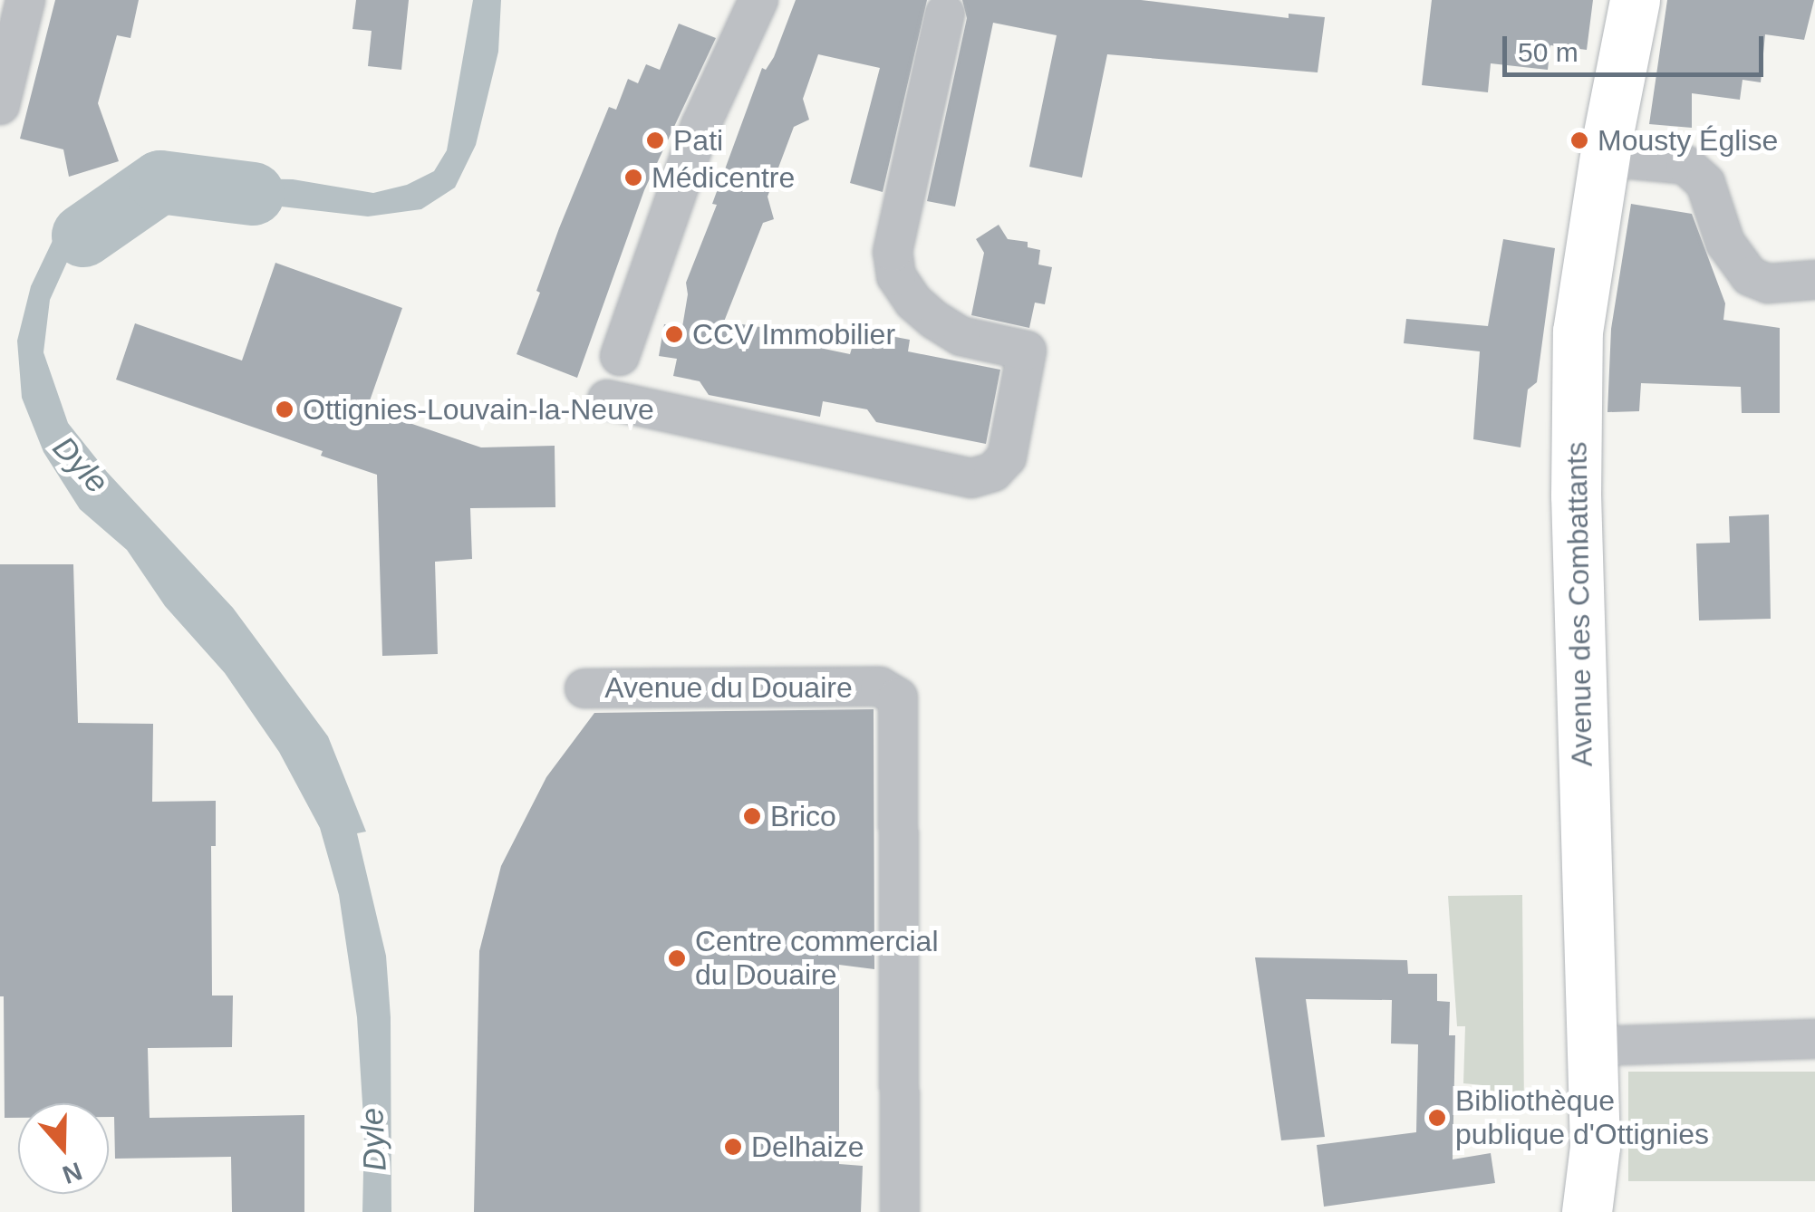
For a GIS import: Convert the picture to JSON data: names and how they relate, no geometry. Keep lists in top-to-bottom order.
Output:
{
  "streets": {
    "main road": ["Avenue des Combattants"],
    "street": ["Avenue du Douaire"]
  },
  "water": ["Dyle"],
  "places": [
    "Pati",
    "Mousty Église",
    "Médicentre",
    "CCV Immobilier",
    "Ottignies-Louvain-la-Neuve",
    "Brico",
    "Centre commercial du Douaire",
    "Bibliothèque publique d'Ottignies",
    "Delhaize"
  ],
  "scale_bar": "50 m",
  "north": "bottom"
}
